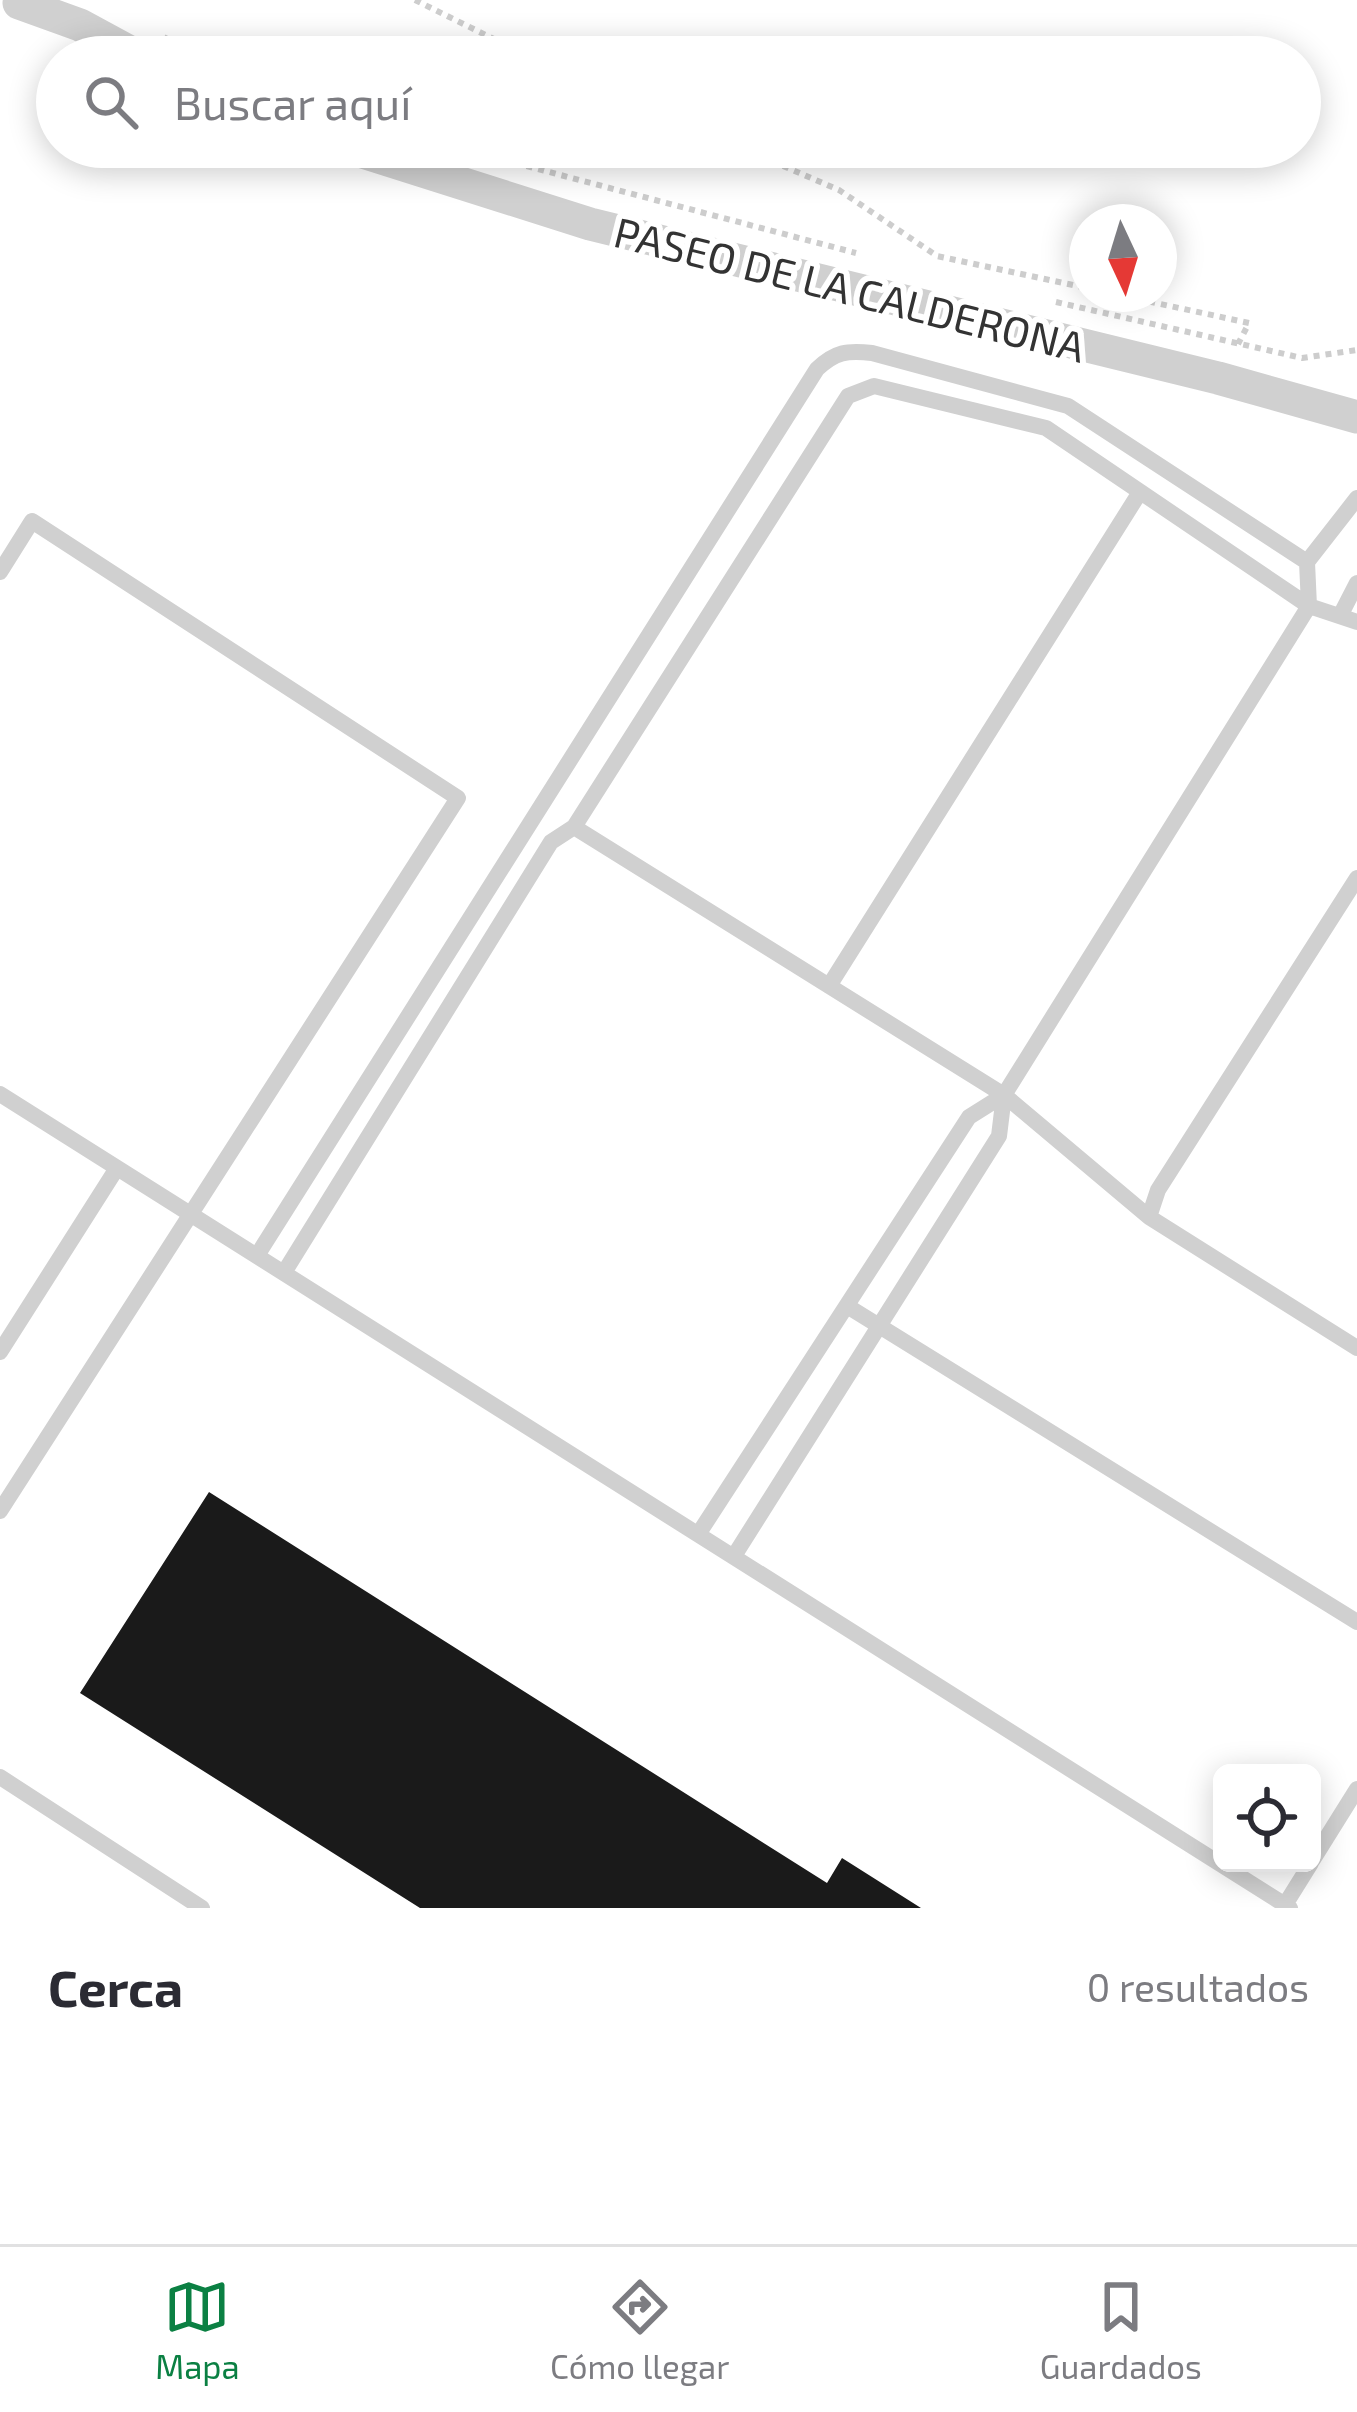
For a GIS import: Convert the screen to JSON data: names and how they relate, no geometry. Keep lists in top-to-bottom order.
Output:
{
  "streets": {
    "street": ["PASEO DE LA CALDERONA"]
  },
  "north": "bottom",
  "page": {
    "search": "Buscar aquí",
    "heading": ["Cerca", "0 resultados"],
    "nav": ["Mapa", "Cómo llegar", "Guardados"]
  }
}
